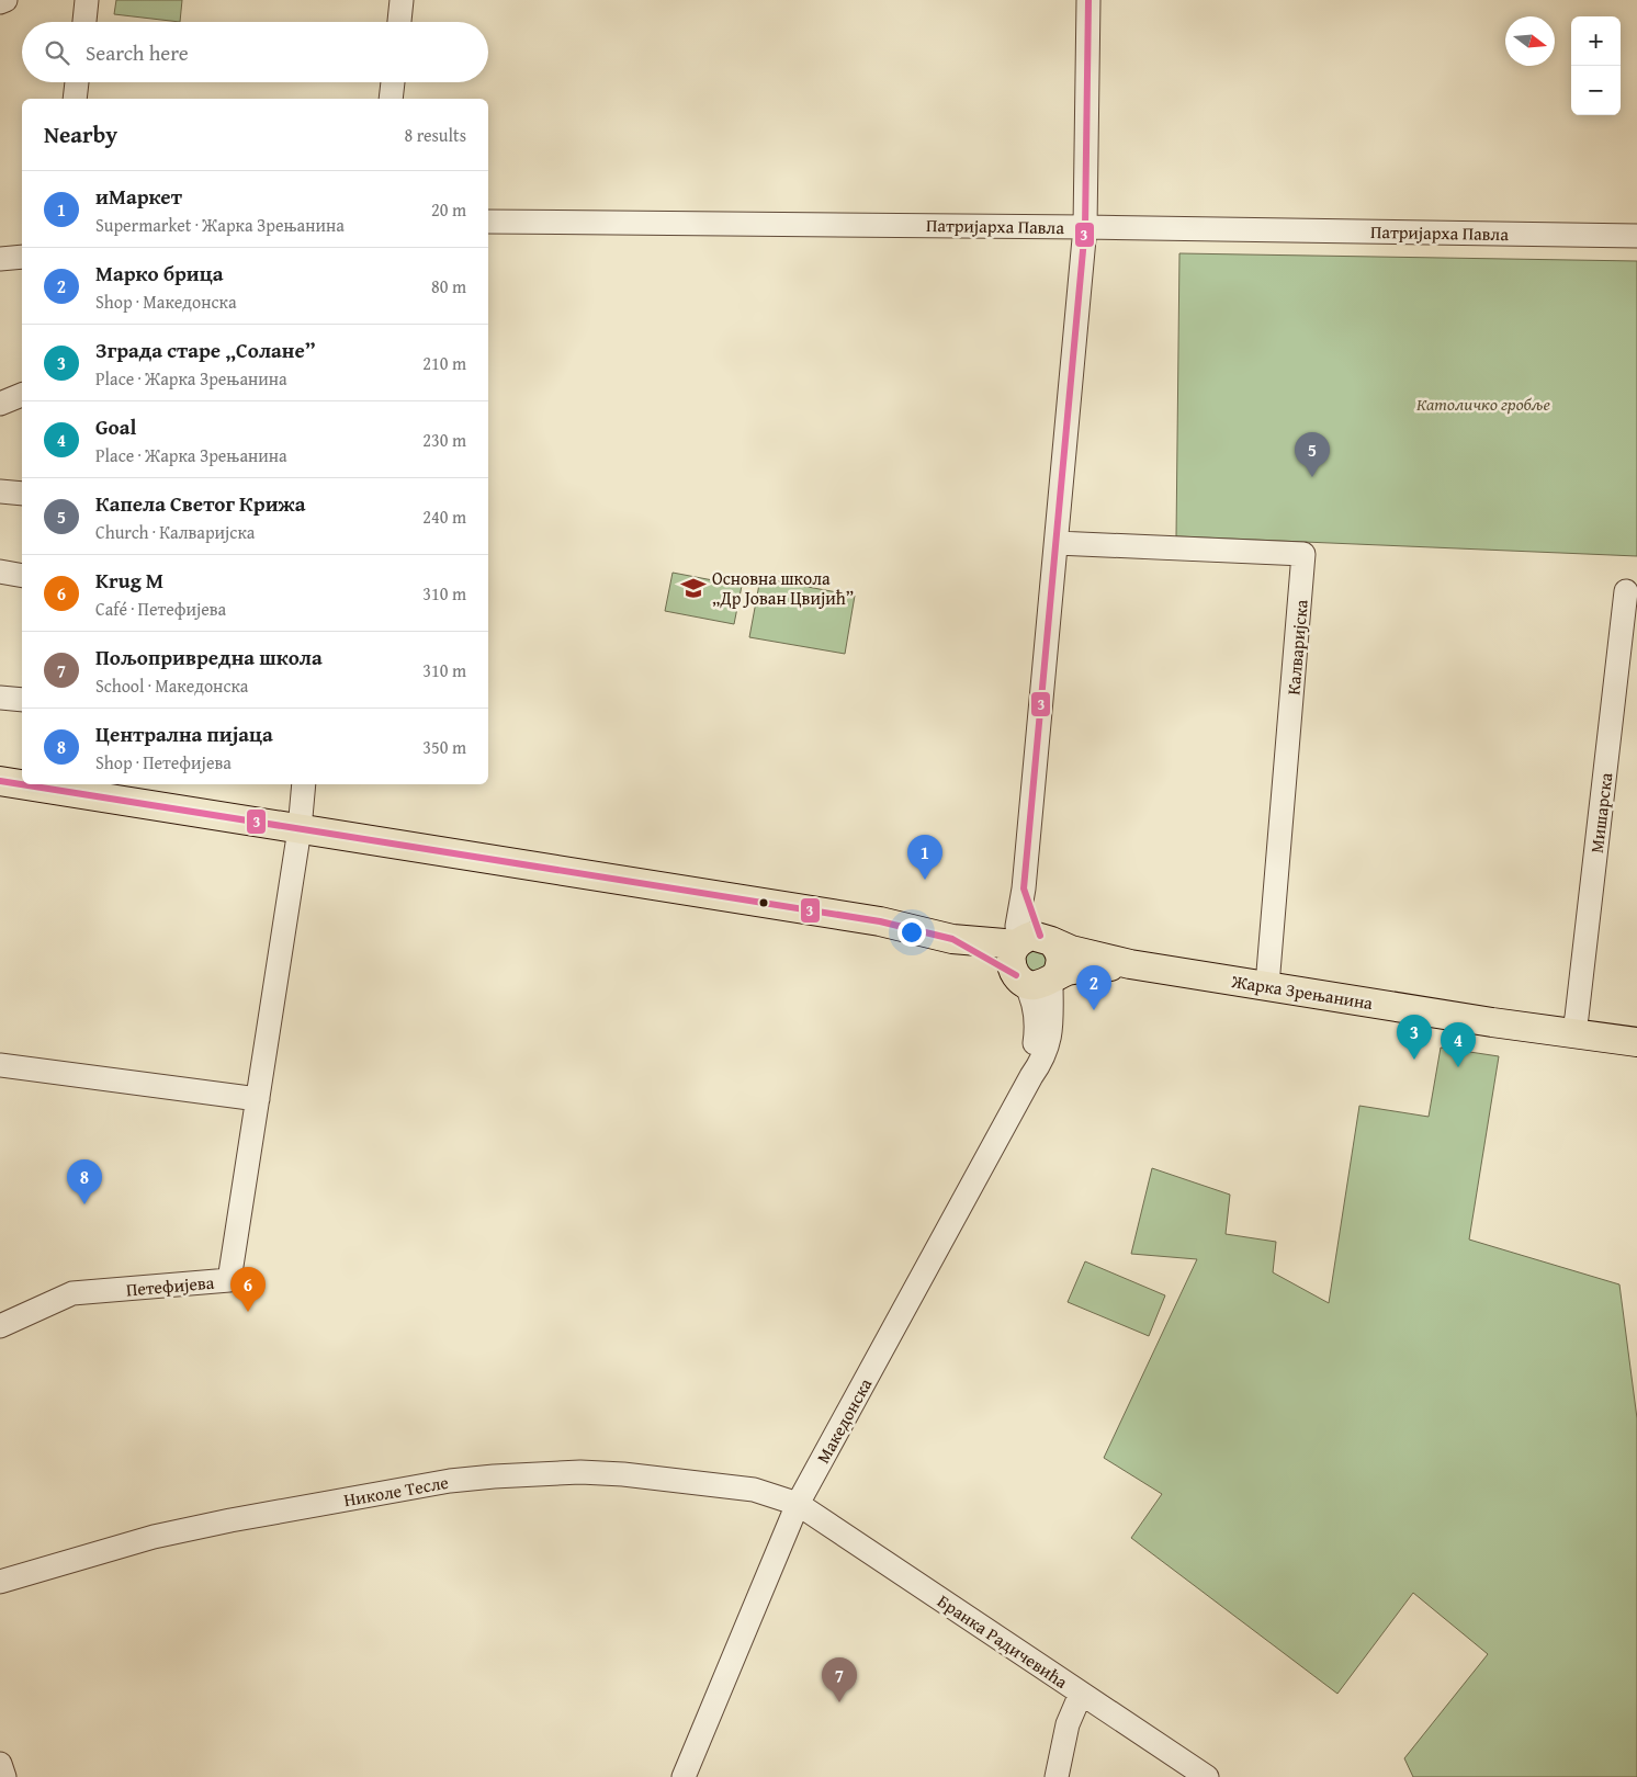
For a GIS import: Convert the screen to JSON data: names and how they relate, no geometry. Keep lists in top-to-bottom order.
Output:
{
  "streets": {
    "main road": ["Жарка Зрењанина"],
    "street": [
      "Патријарха Павла",
      "Калваријска",
      "Мишарска",
      "Петефијева",
      "Македонска",
      "Николе Тесле",
      "Бранка Радичевића"
    ]
  },
  "crossings": [
    ["Калваријска", "Жарка Зрењанина"],
    ["Мишарска", "Жарка Зрењанина"],
    ["Жарка Зрењанина", "Петефијева"],
    ["Жарка Зрењанина", "Македонска"],
    ["Македонска", "Николе Тесле"],
    ["Македонска", "Бранка Радичевића"],
    ["Николе Тесле", "Бранка Радичевића"]
  ],
  "parks": ["Католичко гробље"],
  "places": {
    "school or university": ["Основна школа „Др Јован Цвијић”"]
  },
  "lines": ["transit line 3"],
  "north": "right",
  "page": {
    "map_buttons": ["+", "−"],
    "search": "Search here",
    "heading": ["Nearby", "8 results"],
    "list": [
      {
        "mark": "1",
        "name": "иМаркет",
        "note": "Supermarket · Жарка Зрењанина",
        "value": "20 m"
      },
      {
        "mark": "2",
        "name": "Марко брица",
        "note": "Shop · Македонска",
        "value": "80 m"
      },
      {
        "mark": "3",
        "name": "Зграда старе „Солане”",
        "note": "Place · Жарка Зрењанина",
        "value": "210 m"
      },
      {
        "mark": "4",
        "name": "Goal",
        "note": "Place · Жарка Зрењанина",
        "value": "230 m"
      },
      {
        "mark": "5",
        "name": "Капела Светог Крижа",
        "note": "Church · Калваријска",
        "value": "240 m"
      },
      {
        "mark": "6",
        "name": "Krug M",
        "note": "Café · Петефијева",
        "value": "310 m"
      },
      {
        "mark": "7",
        "name": "Пољопривредна школа",
        "note": "School · Македонска",
        "value": "310 m"
      },
      {
        "mark": "8",
        "name": "Централна пијаца",
        "note": "Shop · Петефијева",
        "value": "350 m"
      }
    ],
    "pins": [
      "5",
      "1",
      "2",
      "3",
      "4",
      "8",
      "6",
      "7"
    ]
  }
}
